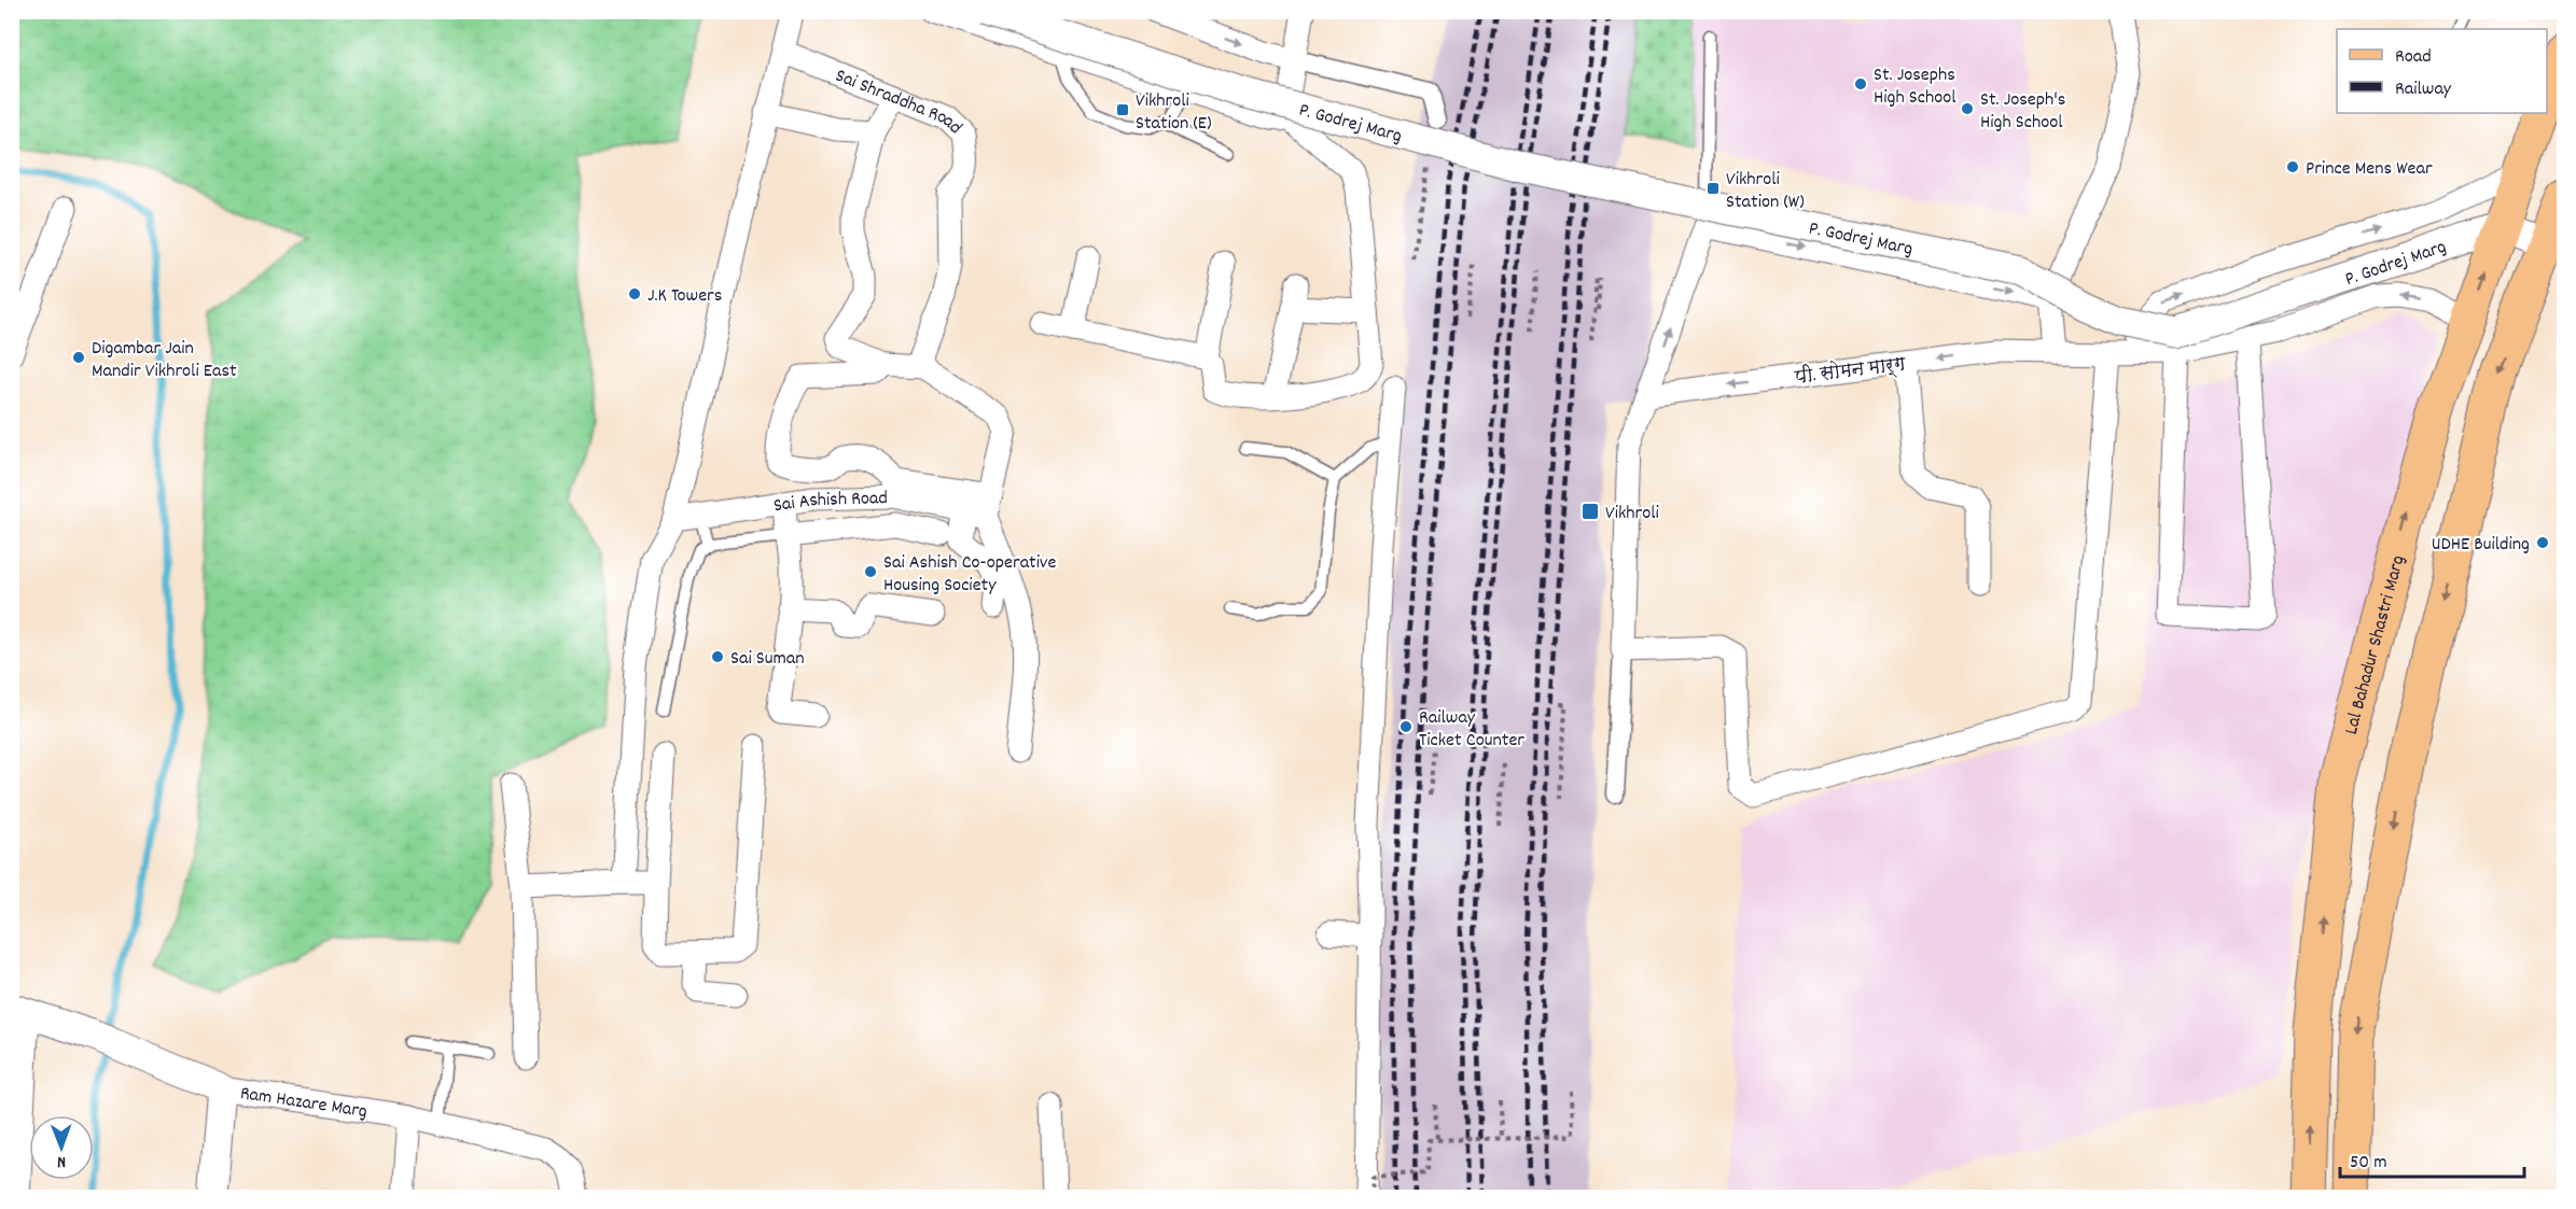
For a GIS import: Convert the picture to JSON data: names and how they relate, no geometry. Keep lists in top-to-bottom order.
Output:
{
  "streets": {
    "main road": ["Lal Bahadur Shastri Marg"],
    "street": [
      "Sai Shraddha Road",
      "P. Godrej Marg",
      "पी. सोमन मार्ग",
      "Sai Ashish Road",
      "Ram Hazare Marg"
    ]
  },
  "crossings": [
    ["P. Godrej Marg", "Lal Bahadur Shastri Marg"]
  ],
  "places": {
    "other": [
      "St. Josephs High School",
      "St. Joseph's High School",
      "Prince Mens Wear",
      "J.K Towers",
      "Digambar Jain Mandir Vikhroli East",
      "UDHE Building",
      "Sai Ashish Co-operative Housing Society",
      "Sai Suman",
      "Railway Ticket Counter"
    ],
    "transit": ["Vikhroli Station (E)", "Vikhroli Station (W)", "Vikhroli"]
  },
  "legend": ["Road", "Railway"],
  "scale_bar": "50 m",
  "north": "bottom"
}
